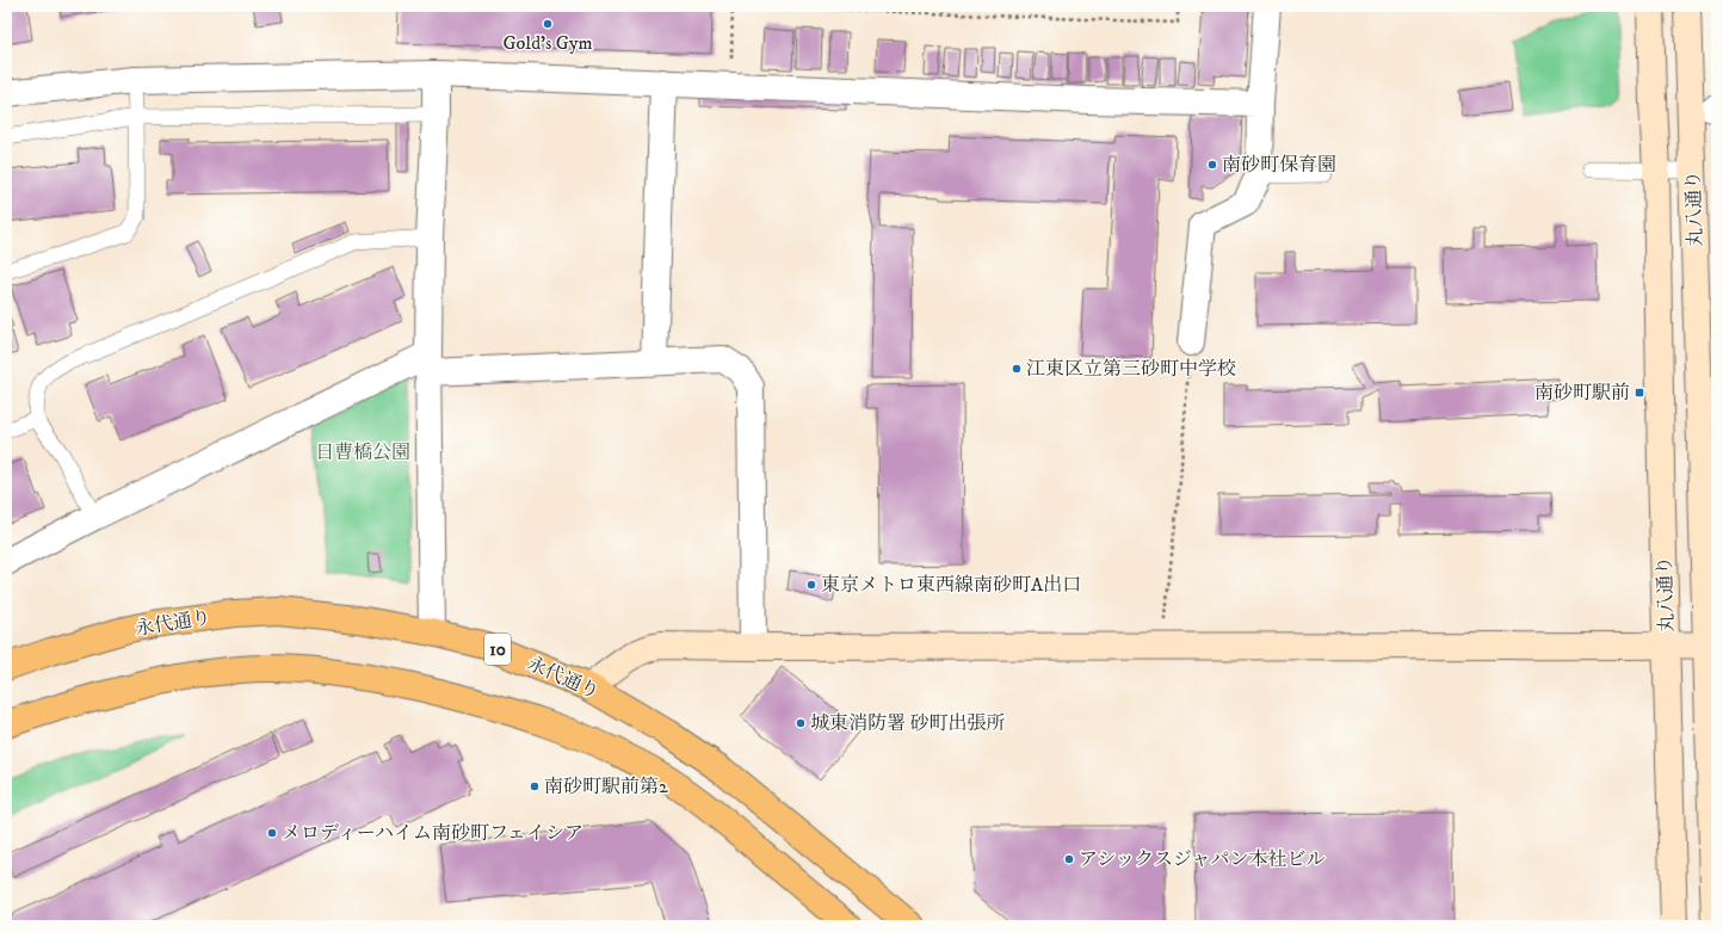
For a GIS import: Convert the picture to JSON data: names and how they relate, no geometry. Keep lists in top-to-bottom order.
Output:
{
  "streets": {
    "main road": ["丸八通り", "永代通り", "10"]
  },
  "parks": ["日曹橋公園"],
  "places": {
    "other": [
      "Gold's Gym",
      "南砂町保育園",
      "江東区立第三砂町中学校",
      "東京メトロ東西線南砂町A出口",
      "城東消防署 砂町出張所",
      "南砂町駅前第2",
      "メロディーハイム南砂町フェイシア",
      "アシックスジャパン本社ビル"
    ],
    "transit": ["南砂町駅前"]
  }
}
